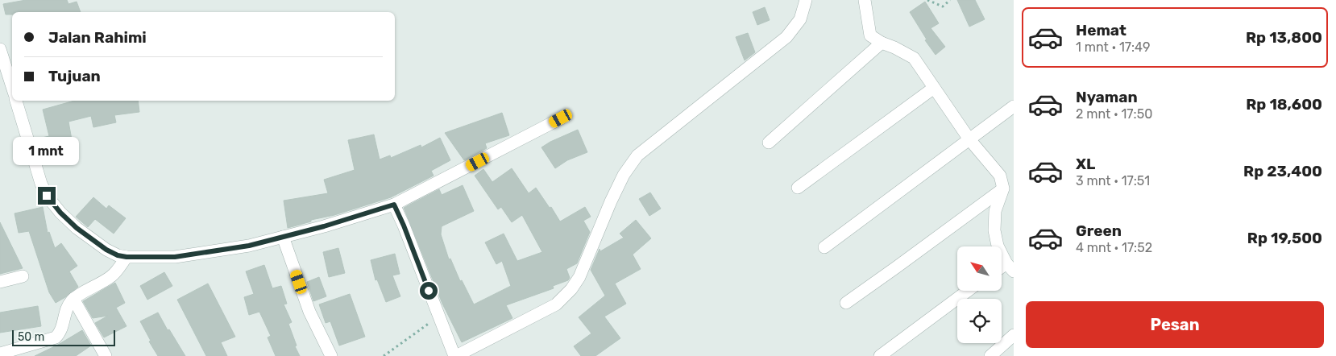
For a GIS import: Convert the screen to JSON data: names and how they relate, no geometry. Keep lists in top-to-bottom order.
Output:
{
  "scale_bar": "50 m",
  "north": "top left",
  "page": {
    "list": [
      {
        "name": "Hemat",
        "note": "1 mnt · 17:49",
        "value": "Rp 13,800"
      },
      {
        "name": "Nyaman",
        "note": "2 mnt · 17:50",
        "value": "Rp 18,600"
      },
      {
        "name": "XL",
        "note": "3 mnt · 17:51",
        "value": "Rp 23,400"
      },
      {
        "name": "Green",
        "note": "4 mnt · 17:52",
        "value": "Rp 19,500"
      }
    ],
    "banner": ["Jalan Rahimi", "Tujuan"],
    "bubble": "1 mnt",
    "buttons": "Pesan",
    "scale": "50 m"
  }
}
